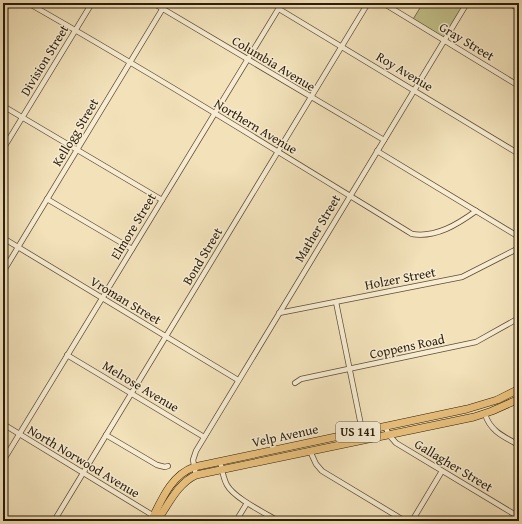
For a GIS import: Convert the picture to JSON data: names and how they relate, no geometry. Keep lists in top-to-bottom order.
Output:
{
  "streets": {
    "main road": ["US 141", "Velp Avenue"],
    "street": [
      "Gray Street",
      "Division Street",
      "Columbia Avenue",
      "Roy Avenue",
      "Northern Avenue",
      "Kellogg Street",
      "Elmore Street",
      "Mather Street",
      "Bond Street",
      "Holzer Street",
      "Vroman Street",
      "Coppens Road",
      "Melrose Avenue",
      "North Norwood Avenue",
      "Gallagher Street"
    ]
  },
  "crossings": [
    ["Gray Street", "Mather Street"],
    ["Division Street", "Northern Avenue"],
    ["Columbia Avenue", "Kellogg Street"],
    ["Columbia Avenue", "Elmore Street"],
    ["Columbia Avenue", "Mather Street"],
    ["Columbia Avenue", "Bond Street"],
    ["Roy Avenue", "Elmore Street"],
    ["Roy Avenue", "Mather Street"],
    ["Roy Avenue", "Bond Street"],
    ["Northern Avenue", "Kellogg Street"],
    ["Northern Avenue", "Elmore Street"],
    ["Northern Avenue", "Mather Street"],
    ["Northern Avenue", "Bond Street"],
    ["Kellogg Street", "Vroman Street"],
    ["Elmore Street", "Vroman Street"],
    ["Elmore Street", "Melrose Avenue"],
    ["Elmore Street", "North Norwood Avenue"],
    ["Mather Street", "Holzer Street"],
    ["Mather Street", "Vroman Street"],
    ["Mather Street", "Melrose Avenue"],
    ["Mather Street", "US 141"],
    ["Mather Street", "Velp Avenue"],
    ["Bond Street", "Vroman Street"],
    ["Bond Street", "Melrose Avenue"],
    ["Bond Street", "North Norwood Avenue"],
    ["US 141", "Velp Avenue"],
    ["US 141", "North Norwood Avenue"],
    ["Velp Avenue", "Gallagher Street"]
  ]
}
